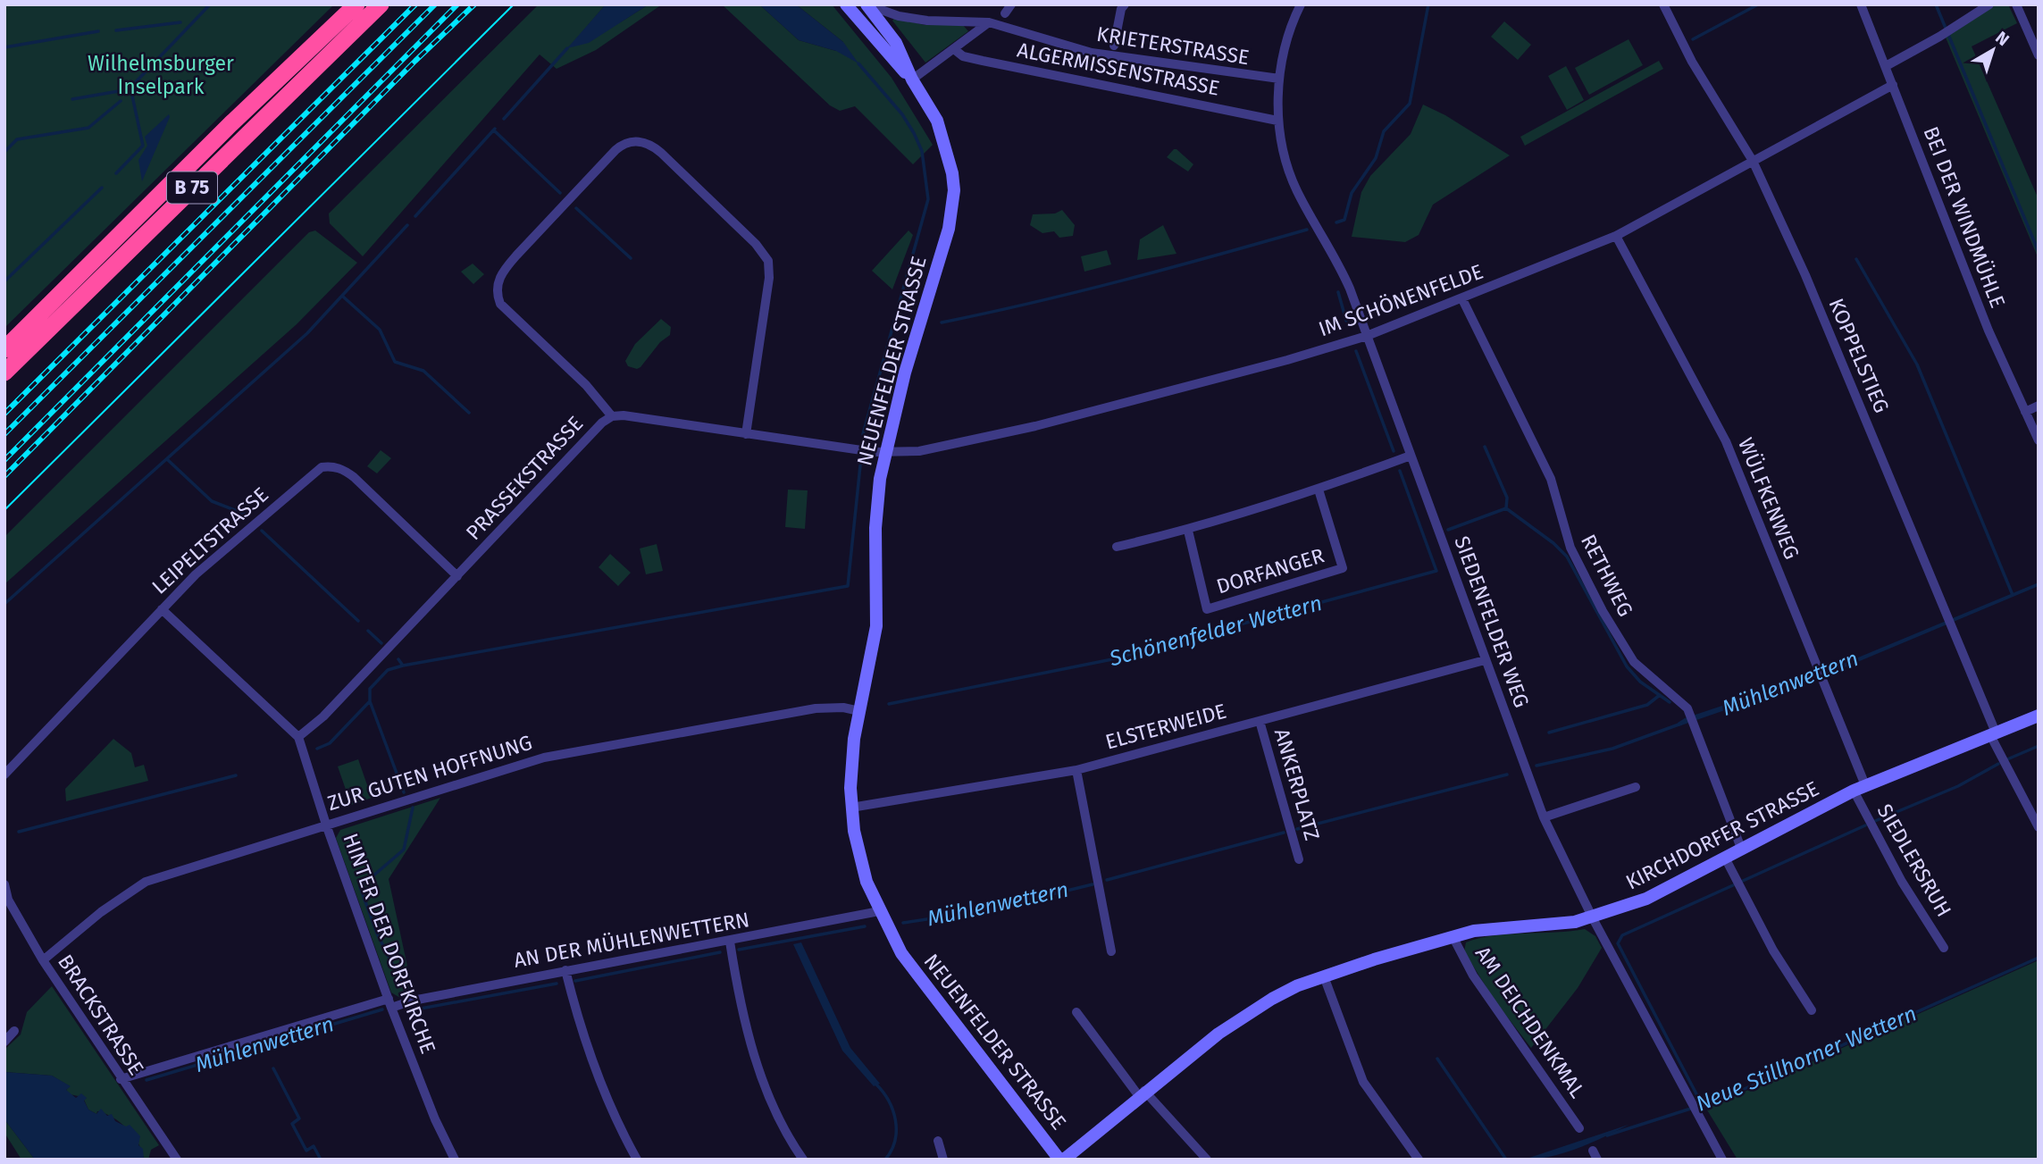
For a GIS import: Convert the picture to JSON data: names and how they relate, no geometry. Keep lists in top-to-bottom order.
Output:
{
  "streets": {
    "highway": ["B 75"],
    "main road": ["NEUENFELDER STRASSE", "KIRCHDORFER STRASSE"],
    "street": [
      "KRIETERSTRASSE",
      "ALGERMISSENSTRASSE",
      "BEI DER WINDMÜHLE",
      "IM SCHÖNENFELDE",
      "KOPPELSTIEG",
      "PRASSEKSTRASSE",
      "WÜLFKENWEG",
      "LEIPELTSTRASSE",
      "DORFANGER",
      "RETHWEG",
      "SIEDENFELDER WEG",
      "ELSTERWEIDE",
      "ZUR GUTEN HOFFNUNG",
      "ANKERPLATZ",
      "SIEDLERSRUH",
      "AN DER MÜHLENWETTERN",
      "HINTER DER DORFKIRCHE",
      "BRACKSTRASSE",
      "AM DEICHDENKMAL"
    ]
  },
  "crossings": [
    ["KRIETERSTRASSE", "NEUENFELDER STRASSE"],
    ["KRIETERSTRASSE", "SIEDENFELDER WEG"],
    ["ALGERMISSENSTRASSE", "SIEDENFELDER WEG"],
    ["BEI DER WINDMÜHLE", "IM SCHÖNENFELDE"],
    ["IM SCHÖNENFELDE", "KOPPELSTIEG"],
    ["IM SCHÖNENFELDE", "NEUENFELDER STRASSE"],
    ["IM SCHÖNENFELDE", "PRASSEKSTRASSE"],
    ["IM SCHÖNENFELDE", "WÜLFKENWEG"],
    ["IM SCHÖNENFELDE", "RETHWEG"],
    ["IM SCHÖNENFELDE", "SIEDENFELDER WEG"],
    ["KOPPELSTIEG", "KIRCHDORFER STRASSE"],
    ["NEUENFELDER STRASSE", "PRASSEKSTRASSE"],
    ["NEUENFELDER STRASSE", "ELSTERWEIDE"],
    ["NEUENFELDER STRASSE", "ZUR GUTEN HOFFNUNG"],
    ["NEUENFELDER STRASSE", "KIRCHDORFER STRASSE"],
    ["NEUENFELDER STRASSE", "AN DER MÜHLENWETTERN"],
    ["PRASSEKSTRASSE", "LEIPELTSTRASSE"],
    ["PRASSEKSTRASSE", "HINTER DER DORFKIRCHE"],
    ["WÜLFKENWEG", "KIRCHDORFER STRASSE"],
    ["WÜLFKENWEG", "SIEDLERSRUH"],
    ["LEIPELTSTRASSE", "HINTER DER DORFKIRCHE"],
    ["RETHWEG", "KIRCHDORFER STRASSE"],
    ["SIEDENFELDER WEG", "ELSTERWEIDE"],
    ["SIEDENFELDER WEG", "KIRCHDORFER STRASSE"],
    ["ELSTERWEIDE", "ANKERPLATZ"],
    ["ZUR GUTEN HOFFNUNG", "HINTER DER DORFKIRCHE"],
    ["ZUR GUTEN HOFFNUNG", "BRACKSTRASSE"],
    ["KIRCHDORFER STRASSE", "SIEDLERSRUH"],
    ["KIRCHDORFER STRASSE", "AM DEICHDENKMAL"],
    ["AN DER MÜHLENWETTERN", "HINTER DER DORFKIRCHE"],
    ["AN DER MÜHLENWETTERN", "BRACKSTRASSE"]
  ],
  "water": ["Schönenfelder Wettern", "Mühlenwettern", "Neue Stillhorner Wettern"],
  "parks": ["Wilhelmsburger Inselpark"],
  "north": "top right"
}
